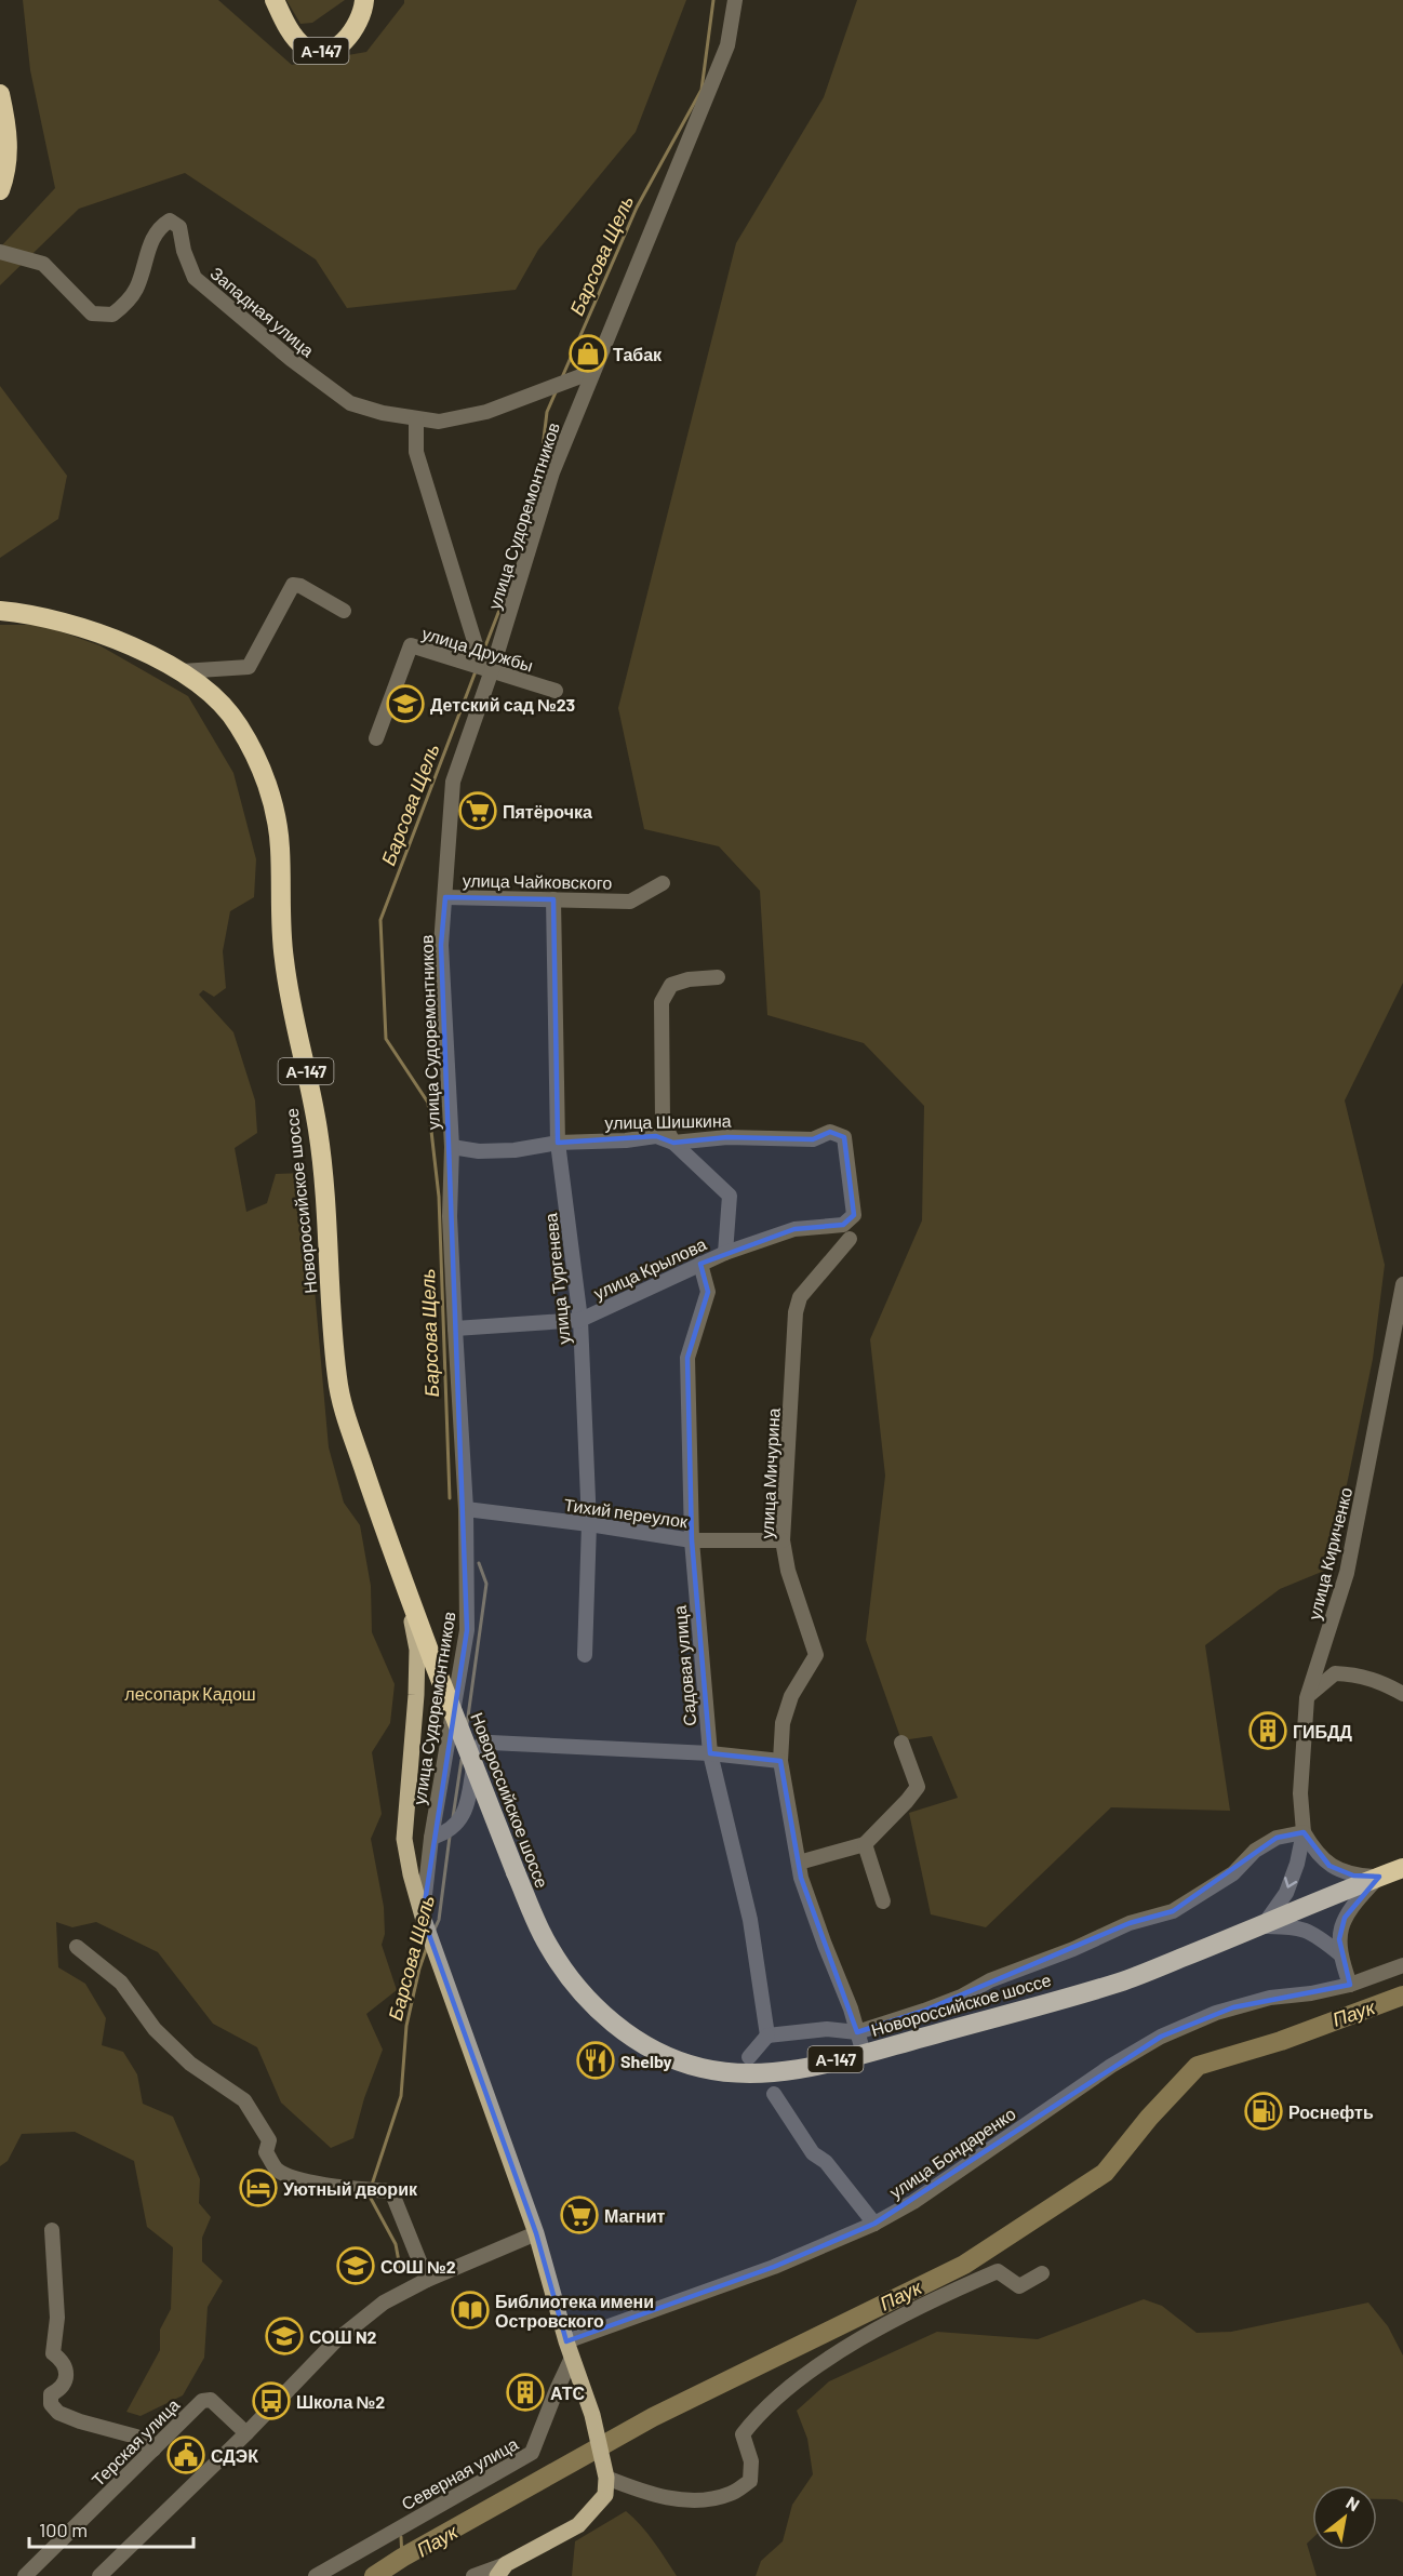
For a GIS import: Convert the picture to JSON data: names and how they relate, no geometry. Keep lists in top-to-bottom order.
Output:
{
  "streets": {
    "highway": ["А-147", "Новороссийское шоссе"],
    "street": [
      "Западная улица",
      "улица Судоремонтников",
      "улица Дружбы",
      "улица Чайковского",
      "улица Шишкина",
      "улица Крылова",
      "улица Тургенева",
      "улица Мичурина",
      "Тихий переулок",
      "улица Кириченко",
      "Садовая улица",
      "улица Бондаренко",
      "Терская улица",
      "Северная улица"
    ]
  },
  "crossings": [
    ["Западная улица", "улица Судоремонтников"],
    ["улица Судоремонтников", "улица Дружбы"],
    ["улица Судоремонтников", "улица Чайковского"],
    ["улица Судоремонтников", "улица Шишкина"],
    ["улица Судоремонтников", "Новороссийское шоссе"],
    ["улица Судоремонтников", "улица Крылова"],
    ["улица Судоремонтников", "Тихий переулок"],
    ["улица Чайковского", "улица Тургенева"],
    ["улица Шишкина", "улица Крылова"],
    ["улица Шишкина", "улица Тургенева"],
    ["Новороссийское шоссе", "улица Мичурина"],
    ["Новороссийское шоссе", "улица Бондаренко"],
    ["Новороссийское шоссе", "Северная улица"],
    ["улица Крылова", "улица Тургенева"],
    ["улица Крылова", "Садовая улица"],
    ["улица Тургенева", "Тихий переулок"],
    ["улица Мичурина", "Тихий переулок"],
    ["Тихий переулок", "Садовая улица"]
  ],
  "water": ["Барсова Щель", "Паук"],
  "parks": ["лесопарк Кадош"],
  "places": {
    "shop": ["Табак"],
    "school or university": ["Детский сад №23", "СОШ №2", "СОШ N2"],
    "supermarket": ["Пятёрочка", "Магнит"],
    "building": ["ГИБДД", "АТС"],
    "restaurant": ["Shelby"],
    "fuel station": ["Роснефть"],
    "hotel": ["Уютный дворик"],
    "library": ["Библиотека имени Островского"],
    "bus stop": ["Школа №2"],
    "public building": ["СДЭК"]
  },
  "scale_bar": "100 m",
  "north": "top right"
}
